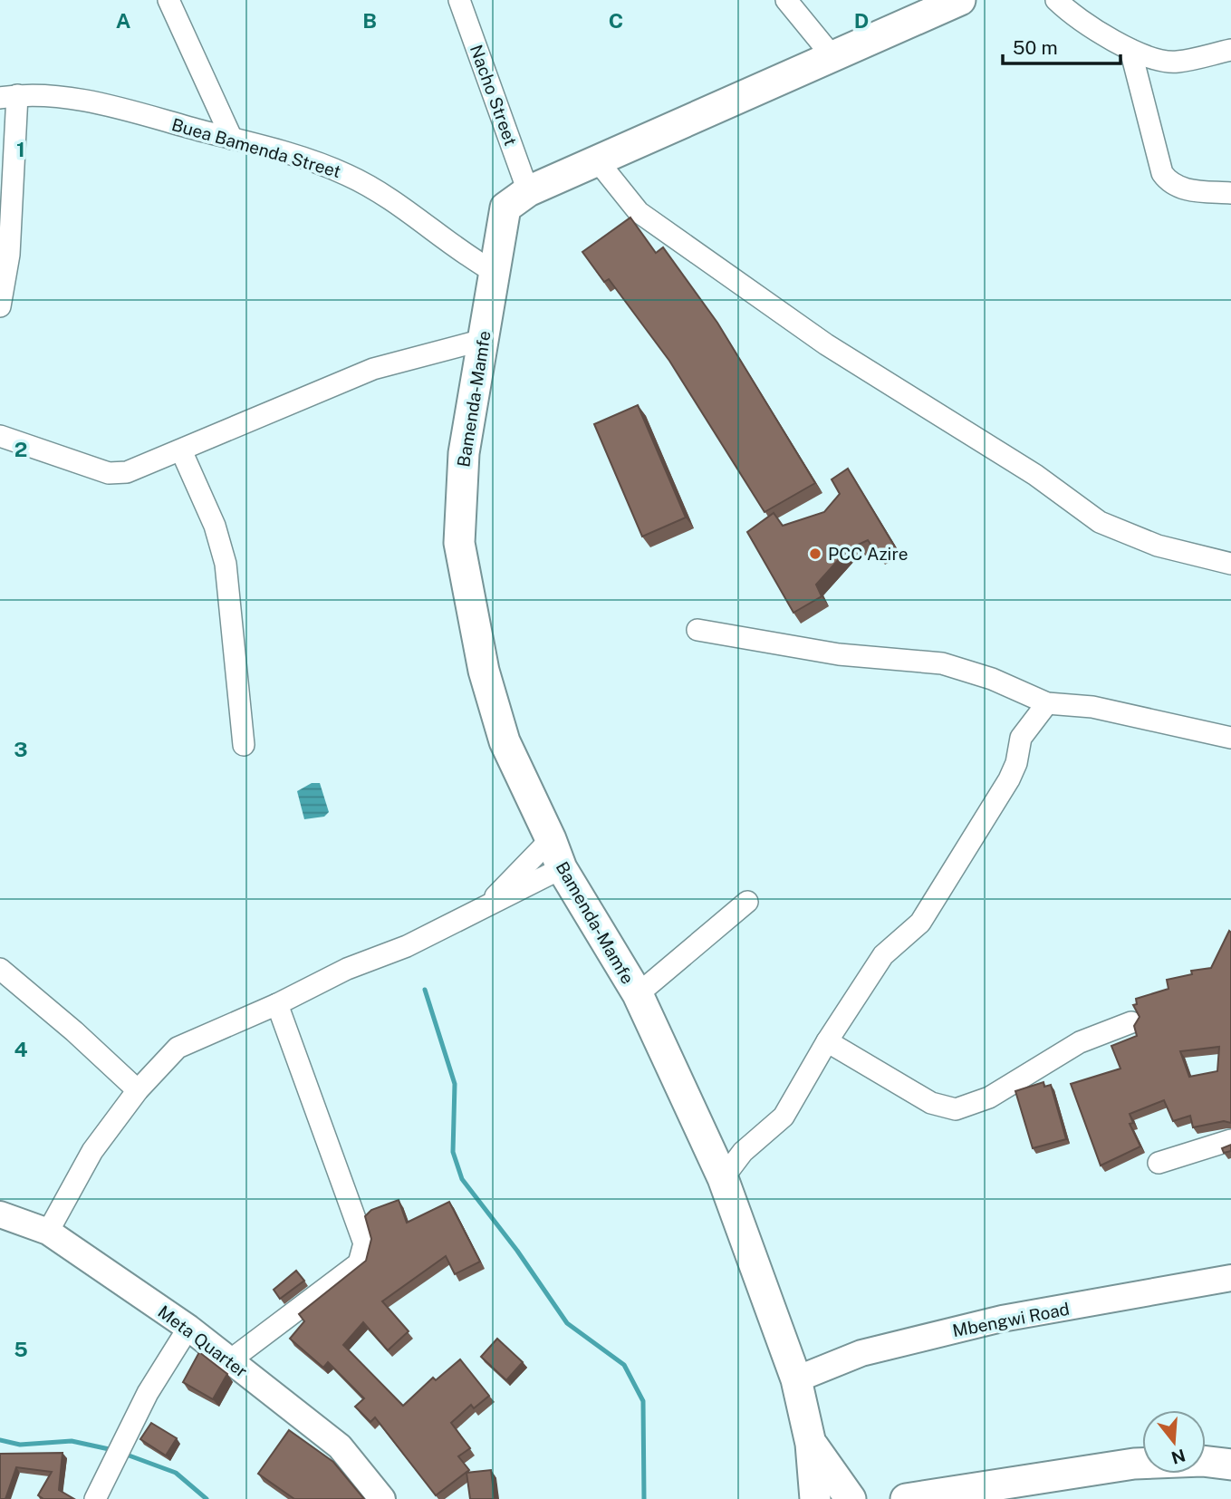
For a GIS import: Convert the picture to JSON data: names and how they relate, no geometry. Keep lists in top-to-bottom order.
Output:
{
  "streets": {
    "highway": ["Bamenda-Mamfe"],
    "main road": ["Mbengwi Road", "Meta Quarter"],
    "street": ["Nacho Street", "Buea Bamenda Street"]
  },
  "crossings": [
    ["Nacho Street", "Bamenda-Mamfe"],
    ["Buea Bamenda Street", "Bamenda-Mamfe"],
    ["Bamenda-Mamfe", "Mbengwi Road"]
  ],
  "places": ["PCC Azire"],
  "scale_bar": "50 m",
  "north": "bottom",
  "grid": {
    "columns": [
      "A",
      "B",
      "C",
      "D"
    ],
    "rows": [
      "1",
      "2",
      "3",
      "4",
      "5"
    ]
  }
}
